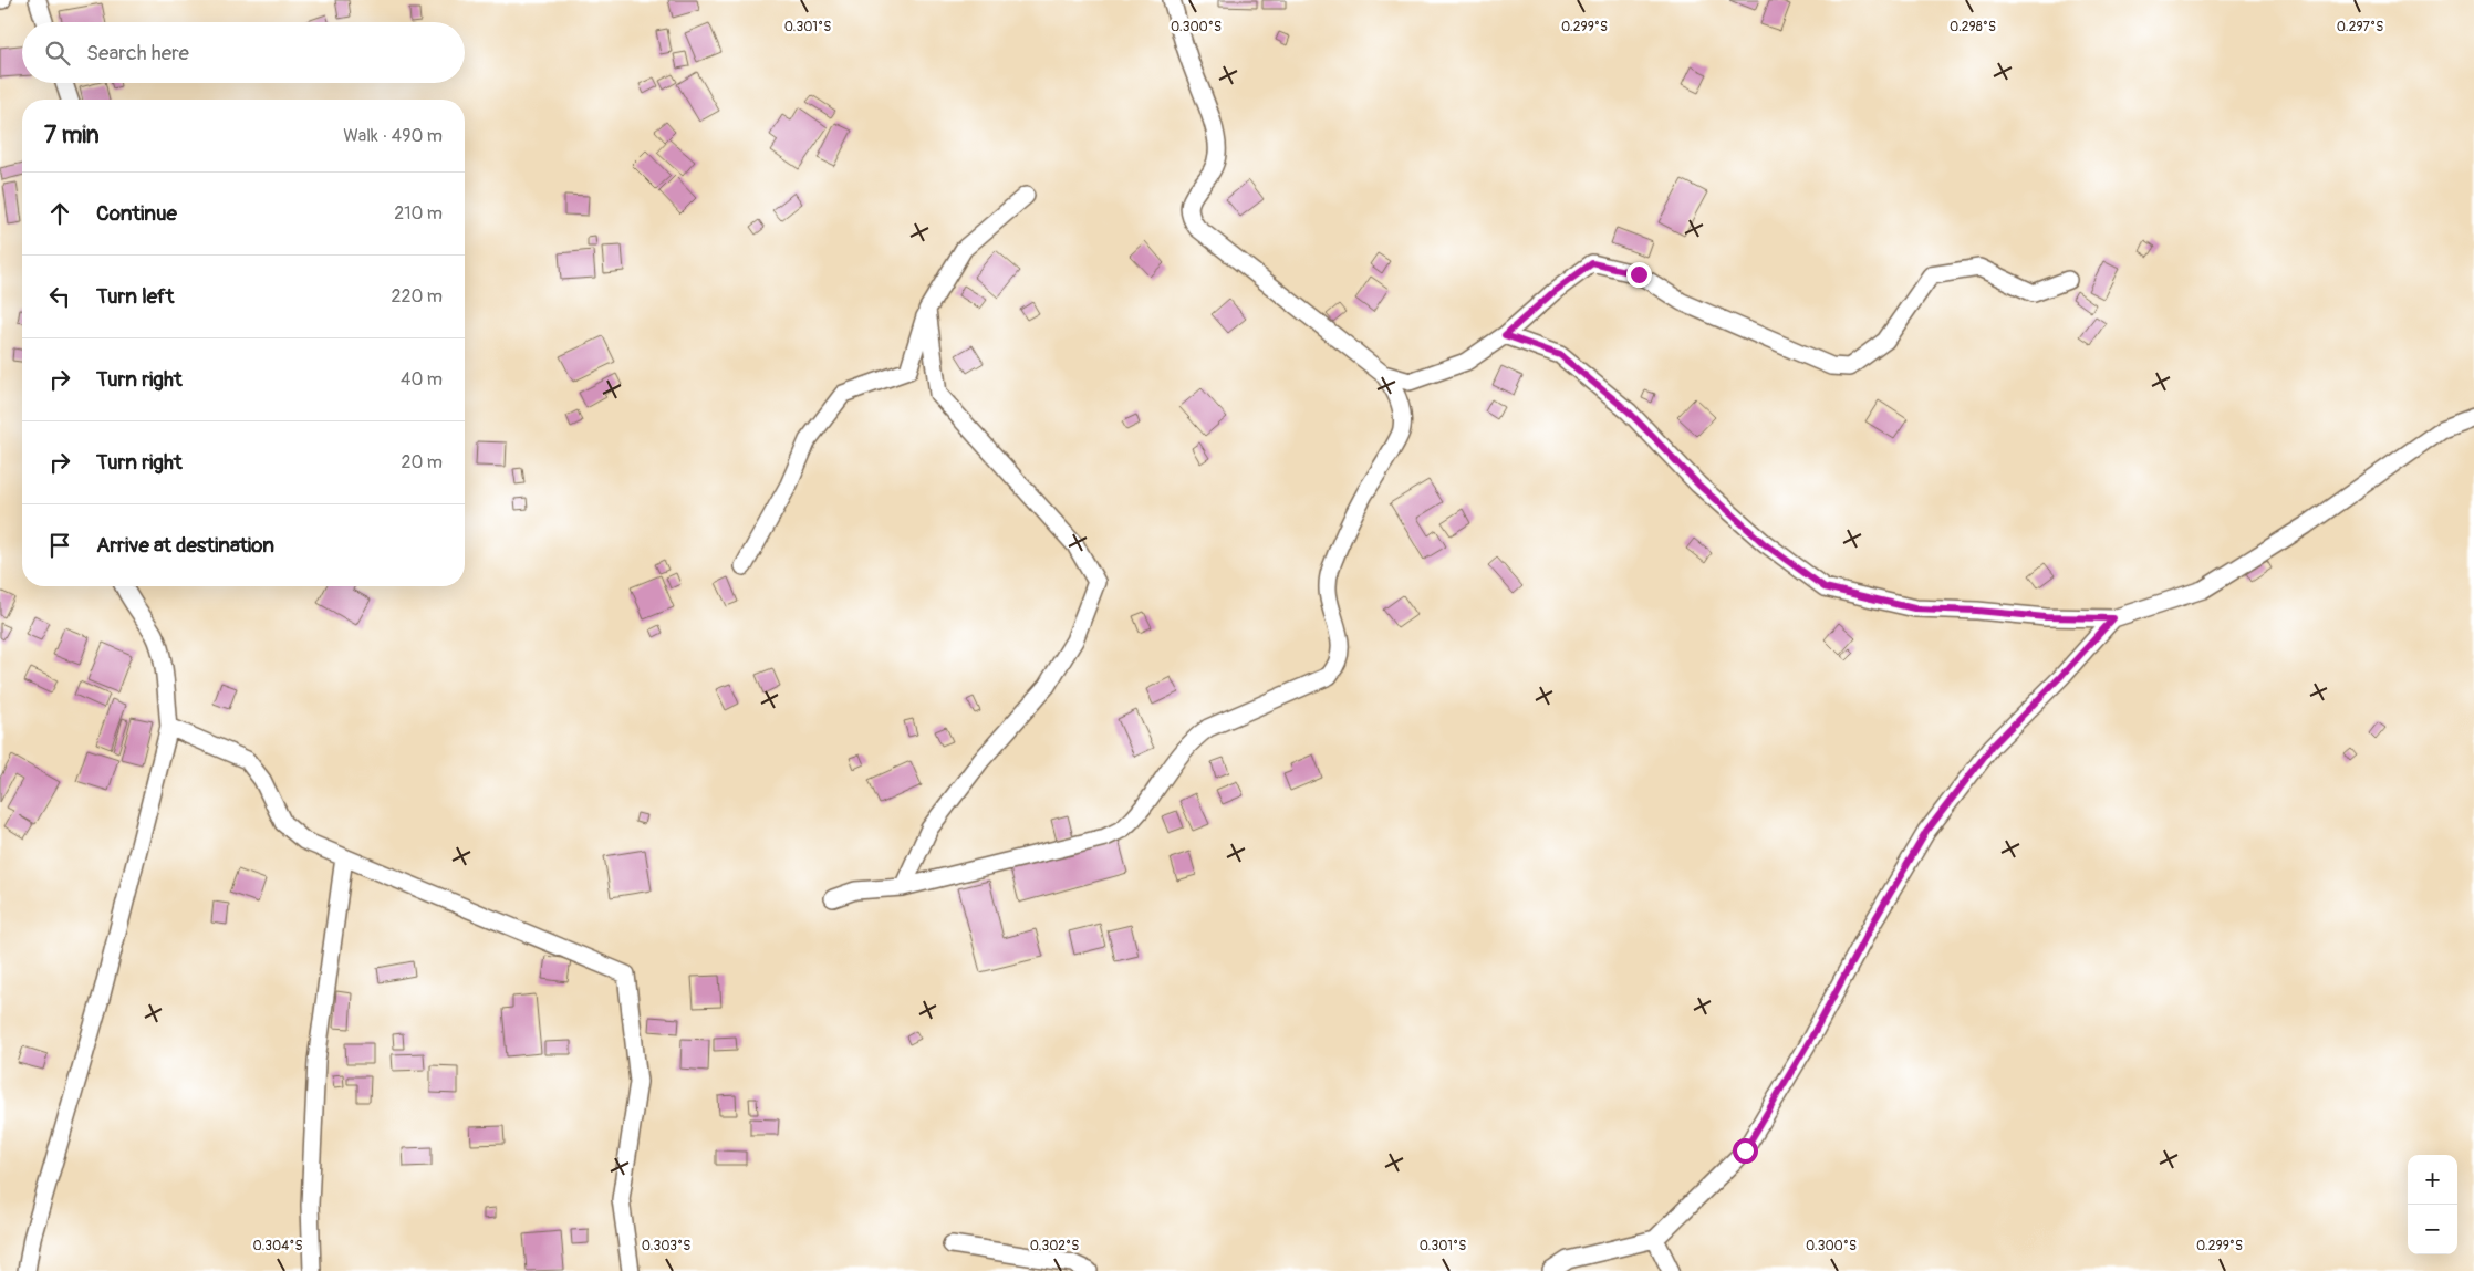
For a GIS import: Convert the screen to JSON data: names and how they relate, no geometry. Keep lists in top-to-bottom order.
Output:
{
  "page": {
    "search": "Search here",
    "heading": ["7 min", "Walk · 490 m"],
    "list": [
      ["Continue", "210 m"],
      ["Turn left", "220 m"],
      ["Turn right", "40 m"],
      ["Turn right", "20 m"],
      "Arrive at destination"
    ],
    "map_buttons": ["+", "−"]
  },
  "coordinates": [
    "0.301°S",
    "0.300°S",
    "0.299°S",
    "0.298°S",
    "0.297°S",
    "0.304°S",
    "0.303°S",
    "0.302°S"
  ]
}
